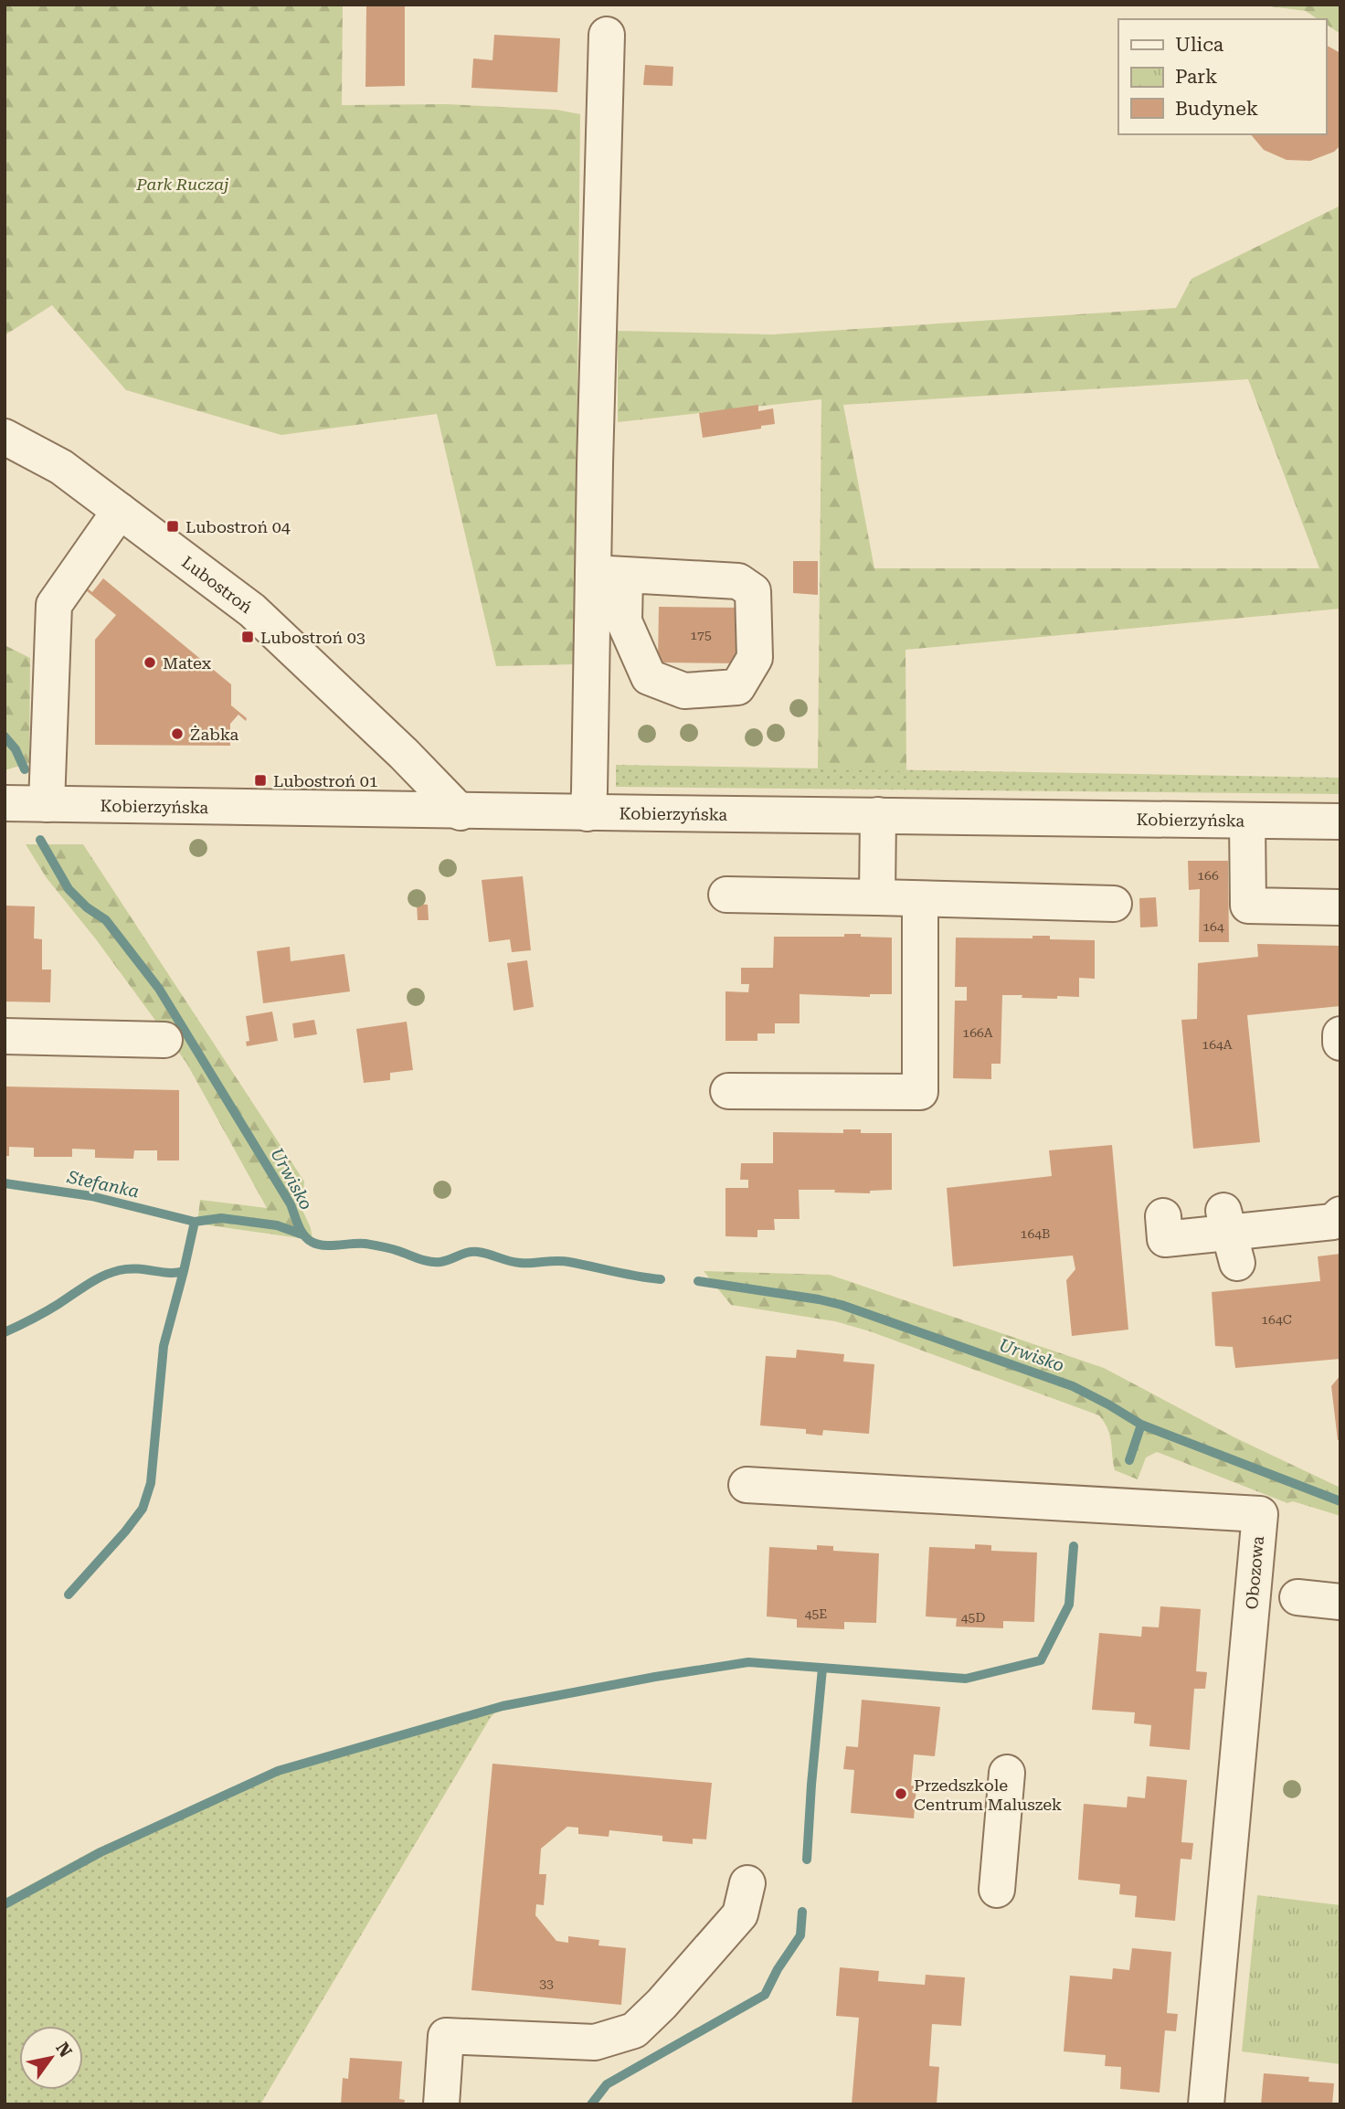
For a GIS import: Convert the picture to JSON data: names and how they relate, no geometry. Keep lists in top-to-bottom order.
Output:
{
  "streets": {
    "street": ["Lubostroń", "Kobierzyńska", "Obozowa"]
  },
  "crossings": [
    ["Lubostroń", "Kobierzyńska"]
  ],
  "water": ["Urwisko", "Stefanka"],
  "parks": ["Park Ruczaj"],
  "places": {
    "transit": ["Lubostroń 04", "Lubostroń 03", "Lubostroń 01"],
    "other": ["Matex", "Żabka", "Przedszkole Centrum Maluszek"]
  },
  "house_numbers": [
    "175",
    "166",
    "164",
    "166A",
    "164A",
    "164B",
    "164C",
    "45E",
    "45D",
    "33"
  ],
  "legend": ["Ulica", "Park", "Budynek"],
  "north": "top right"
}
